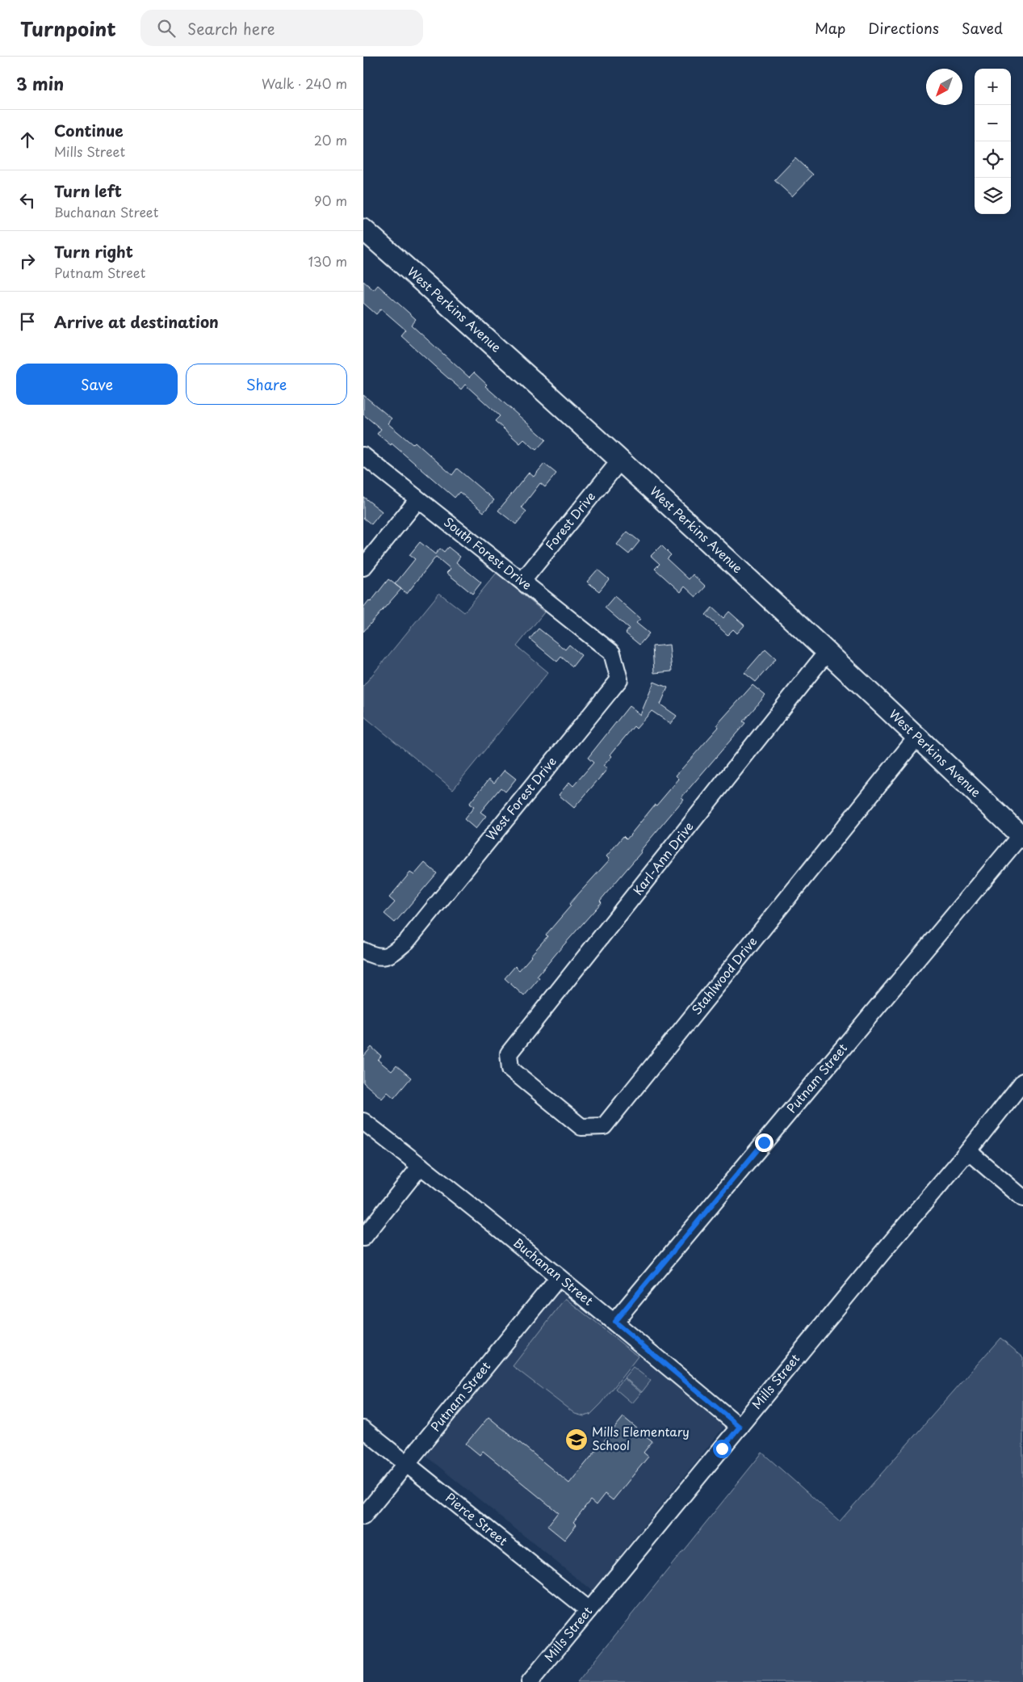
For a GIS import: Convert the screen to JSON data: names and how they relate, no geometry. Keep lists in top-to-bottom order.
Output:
{
  "streets": {
    "main road": ["West Perkins Avenue"],
    "street": [
      "Forest Drive",
      "South Forest Drive",
      "West Forest Drive",
      "Karl-Ann Drive",
      "Stahlwood Drive",
      "Putnam Street",
      "Buchanan Street",
      "Mills Street",
      "Pierce Street"
    ]
  },
  "crossings": [
    ["West Perkins Avenue", "Forest Drive"],
    ["West Perkins Avenue", "Karl-Ann Drive"],
    ["West Perkins Avenue", "Stahlwood Drive"],
    ["West Perkins Avenue", "Putnam Street"],
    ["Forest Drive", "South Forest Drive"],
    ["South Forest Drive", "West Forest Drive"],
    ["Karl-Ann Drive", "Stahlwood Drive"],
    ["Putnam Street", "Buchanan Street"],
    ["Putnam Street", "Pierce Street"],
    ["Buchanan Street", "Mills Street"],
    ["Mills Street", "Pierce Street"]
  ],
  "places": {
    "school or university": ["Mills Elementary School"]
  },
  "north": "bottom left",
  "page": {
    "header": "Turnpoint",
    "search": "Search here",
    "nav": ["Map", "Directions", "Saved"],
    "heading": ["3 min", "Walk · 240 m"],
    "map_buttons": ["+", "−"],
    "list": [
      ["Continue", "Mills Street", "20 m"],
      ["Turn left", "Buchanan Street", "90 m"],
      ["Turn right", "Putnam Street", "130 m"],
      "Arrive at destination"
    ],
    "buttons": ["Save", "Share"]
  }
}
